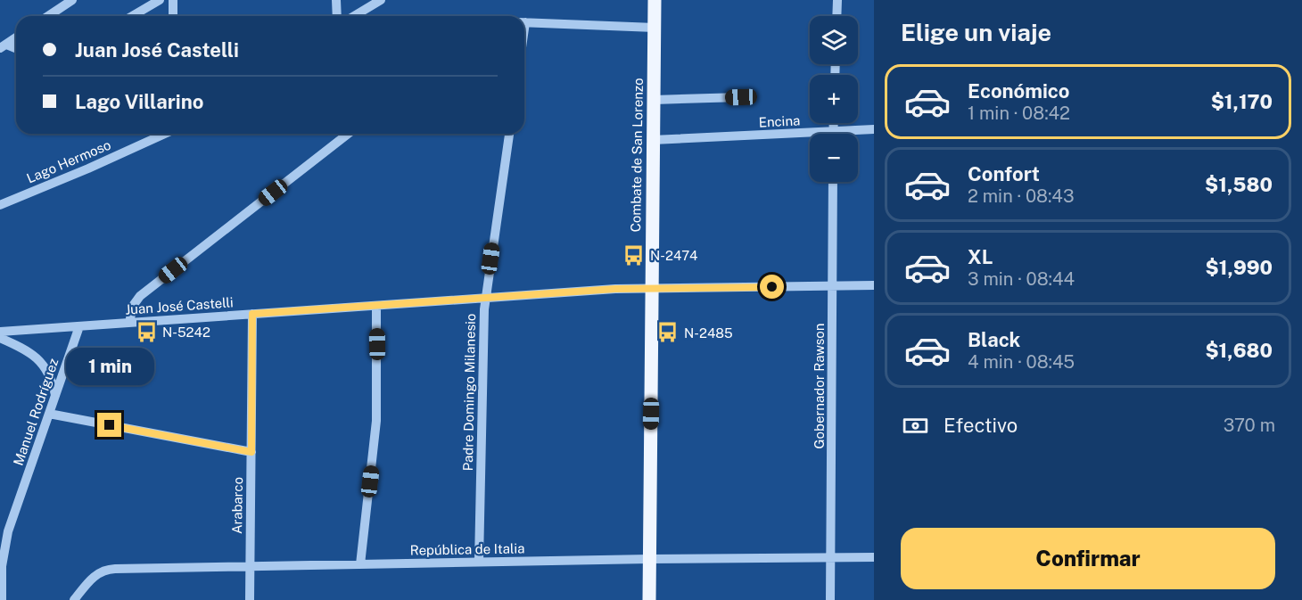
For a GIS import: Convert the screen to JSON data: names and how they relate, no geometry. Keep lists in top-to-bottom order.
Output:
{
  "streets": {
    "main road": ["Combate de San Lorenzo"],
    "street": [
      "Encina",
      "Lago Hermoso",
      "Juan José Castelli",
      "Gobernador Rawson",
      "Padre Domingo Milanesio",
      "Manuel Rodríguez",
      "Arabarco",
      "República de Italia"
    ]
  },
  "crossings": [
    ["Encina", "Combate de San Lorenzo"],
    ["Combate de San Lorenzo", "Juan José Castelli"],
    ["Combate de San Lorenzo", "República de Italia"],
    ["Juan José Castelli", "Gobernador Rawson"],
    ["Juan José Castelli", "Padre Domingo Milanesio"],
    ["Juan José Castelli", "Manuel Rodríguez"],
    ["Juan José Castelli", "Arabarco"],
    ["Gobernador Rawson", "República de Italia"],
    ["Padre Domingo Milanesio", "República de Italia"],
    ["Arabarco", "República de Italia"]
  ],
  "places": {
    "bus stop": ["N-2474", "N-5242", "N-2485"]
  },
  "page": {
    "heading": "Elige un viaje",
    "map_buttons": ["+", "−"],
    "banner": ["Juan José Castelli", "Lago Villarino"],
    "list": [
      {
        "name": "Económico",
        "note": "1 min · 08:42",
        "value": "$1,170"
      },
      {
        "name": "Confort",
        "note": "2 min · 08:43",
        "value": "$1,580"
      },
      {
        "name": "XL",
        "note": "3 min · 08:44",
        "value": "$1,990"
      },
      {
        "name": "Black",
        "note": "4 min · 08:45",
        "value": "$1,680"
      }
    ],
    "bubble": "1 min",
    "pay": ["Efectivo", "370 m"],
    "buttons": "Confirmar"
  }
}
